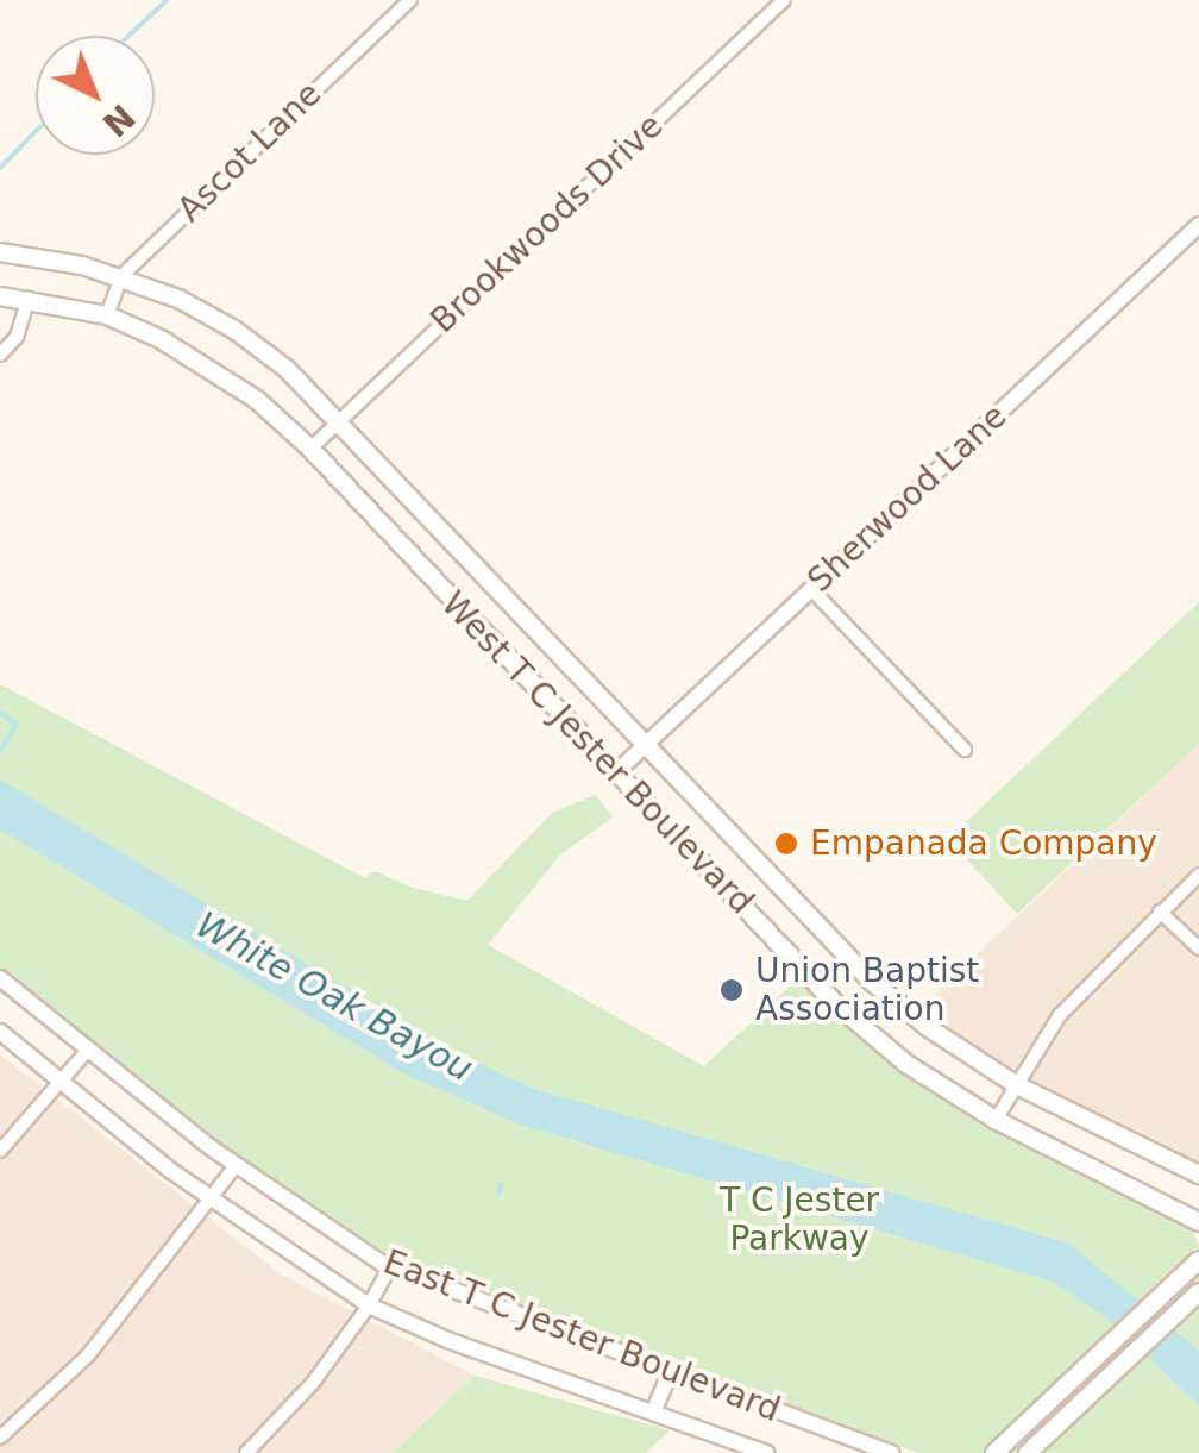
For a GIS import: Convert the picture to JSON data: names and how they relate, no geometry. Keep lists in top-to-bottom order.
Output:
{
  "streets": {
    "main road": ["West T C Jester Boulevard"],
    "street": [
      "Ascot Lane",
      "Brookwoods Drive",
      "Sherwood Lane",
      "East T C Jester Boulevard"
    ]
  },
  "crossings": [
    ["Ascot Lane", "West T C Jester Boulevard"],
    ["Brookwoods Drive", "West T C Jester Boulevard"],
    ["Sherwood Lane", "West T C Jester Boulevard"]
  ],
  "water": ["White Oak Bayou"],
  "parks": ["T C Jester Parkway"],
  "places": ["Empanada Company", "Union Baptist Association"],
  "north": "bottom right"
}
